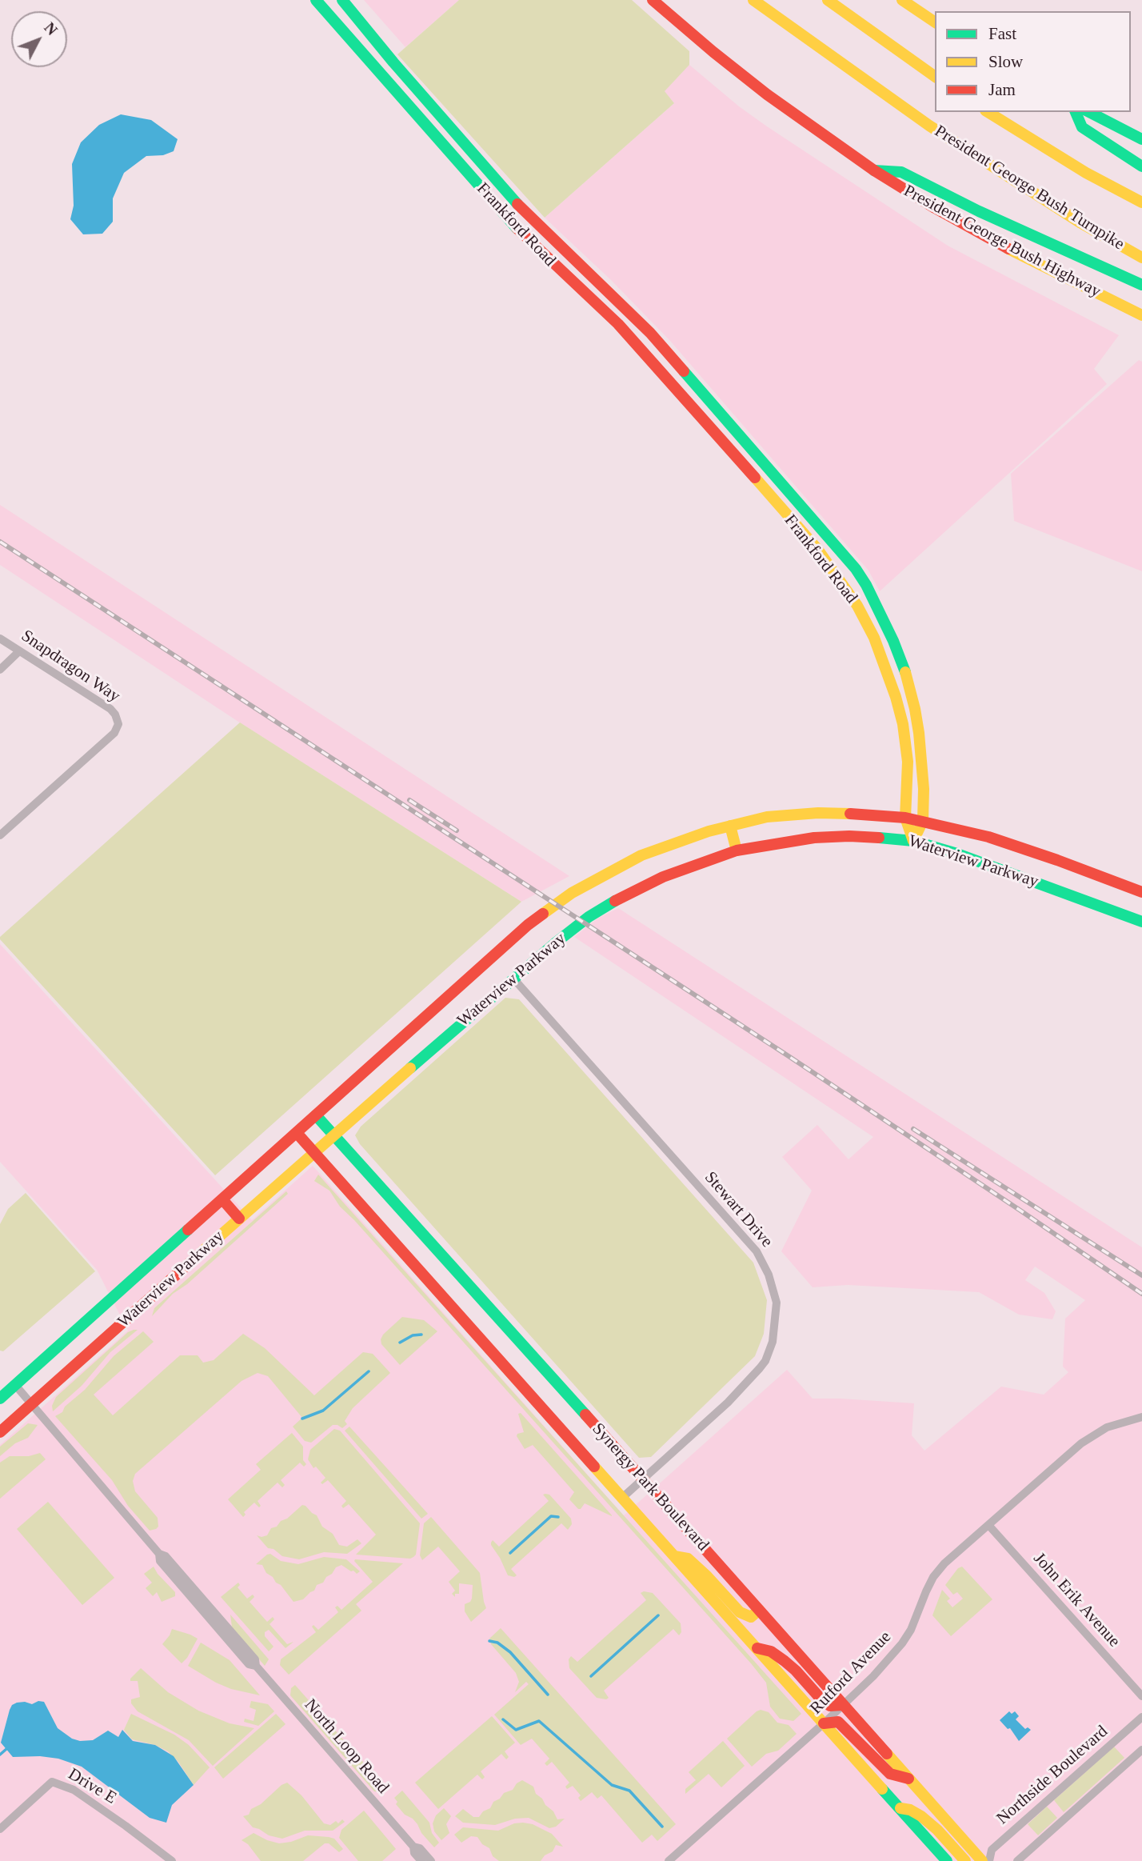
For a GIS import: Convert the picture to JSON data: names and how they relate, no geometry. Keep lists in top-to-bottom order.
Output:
{
  "streets": {
    "main road": [
      "President George Bush Turnpike",
      "Frankford Road",
      "President George Bush Highway",
      "Waterview Parkway",
      "Synergy Park Boulevard"
    ],
    "street": [
      "Snapdragon Way",
      "Stewart Drive",
      "John Erik Avenue",
      "Rutford Avenue",
      "North Loop Road",
      "Northside Boulevard",
      "Drive E"
    ]
  },
  "crossings": [
    ["Frankford Road", "Waterview Parkway"],
    ["Waterview Parkway", "Stewart Drive"],
    ["Waterview Parkway", "Synergy Park Boulevard"],
    ["Waterview Parkway", "North Loop Road"],
    ["Stewart Drive", "Synergy Park Boulevard"],
    ["Synergy Park Boulevard", "Rutford Avenue"],
    ["John Erik Avenue", "Rutford Avenue"]
  ],
  "legend": ["Fast", "Slow", "Jam"],
  "north": "top right"
}
